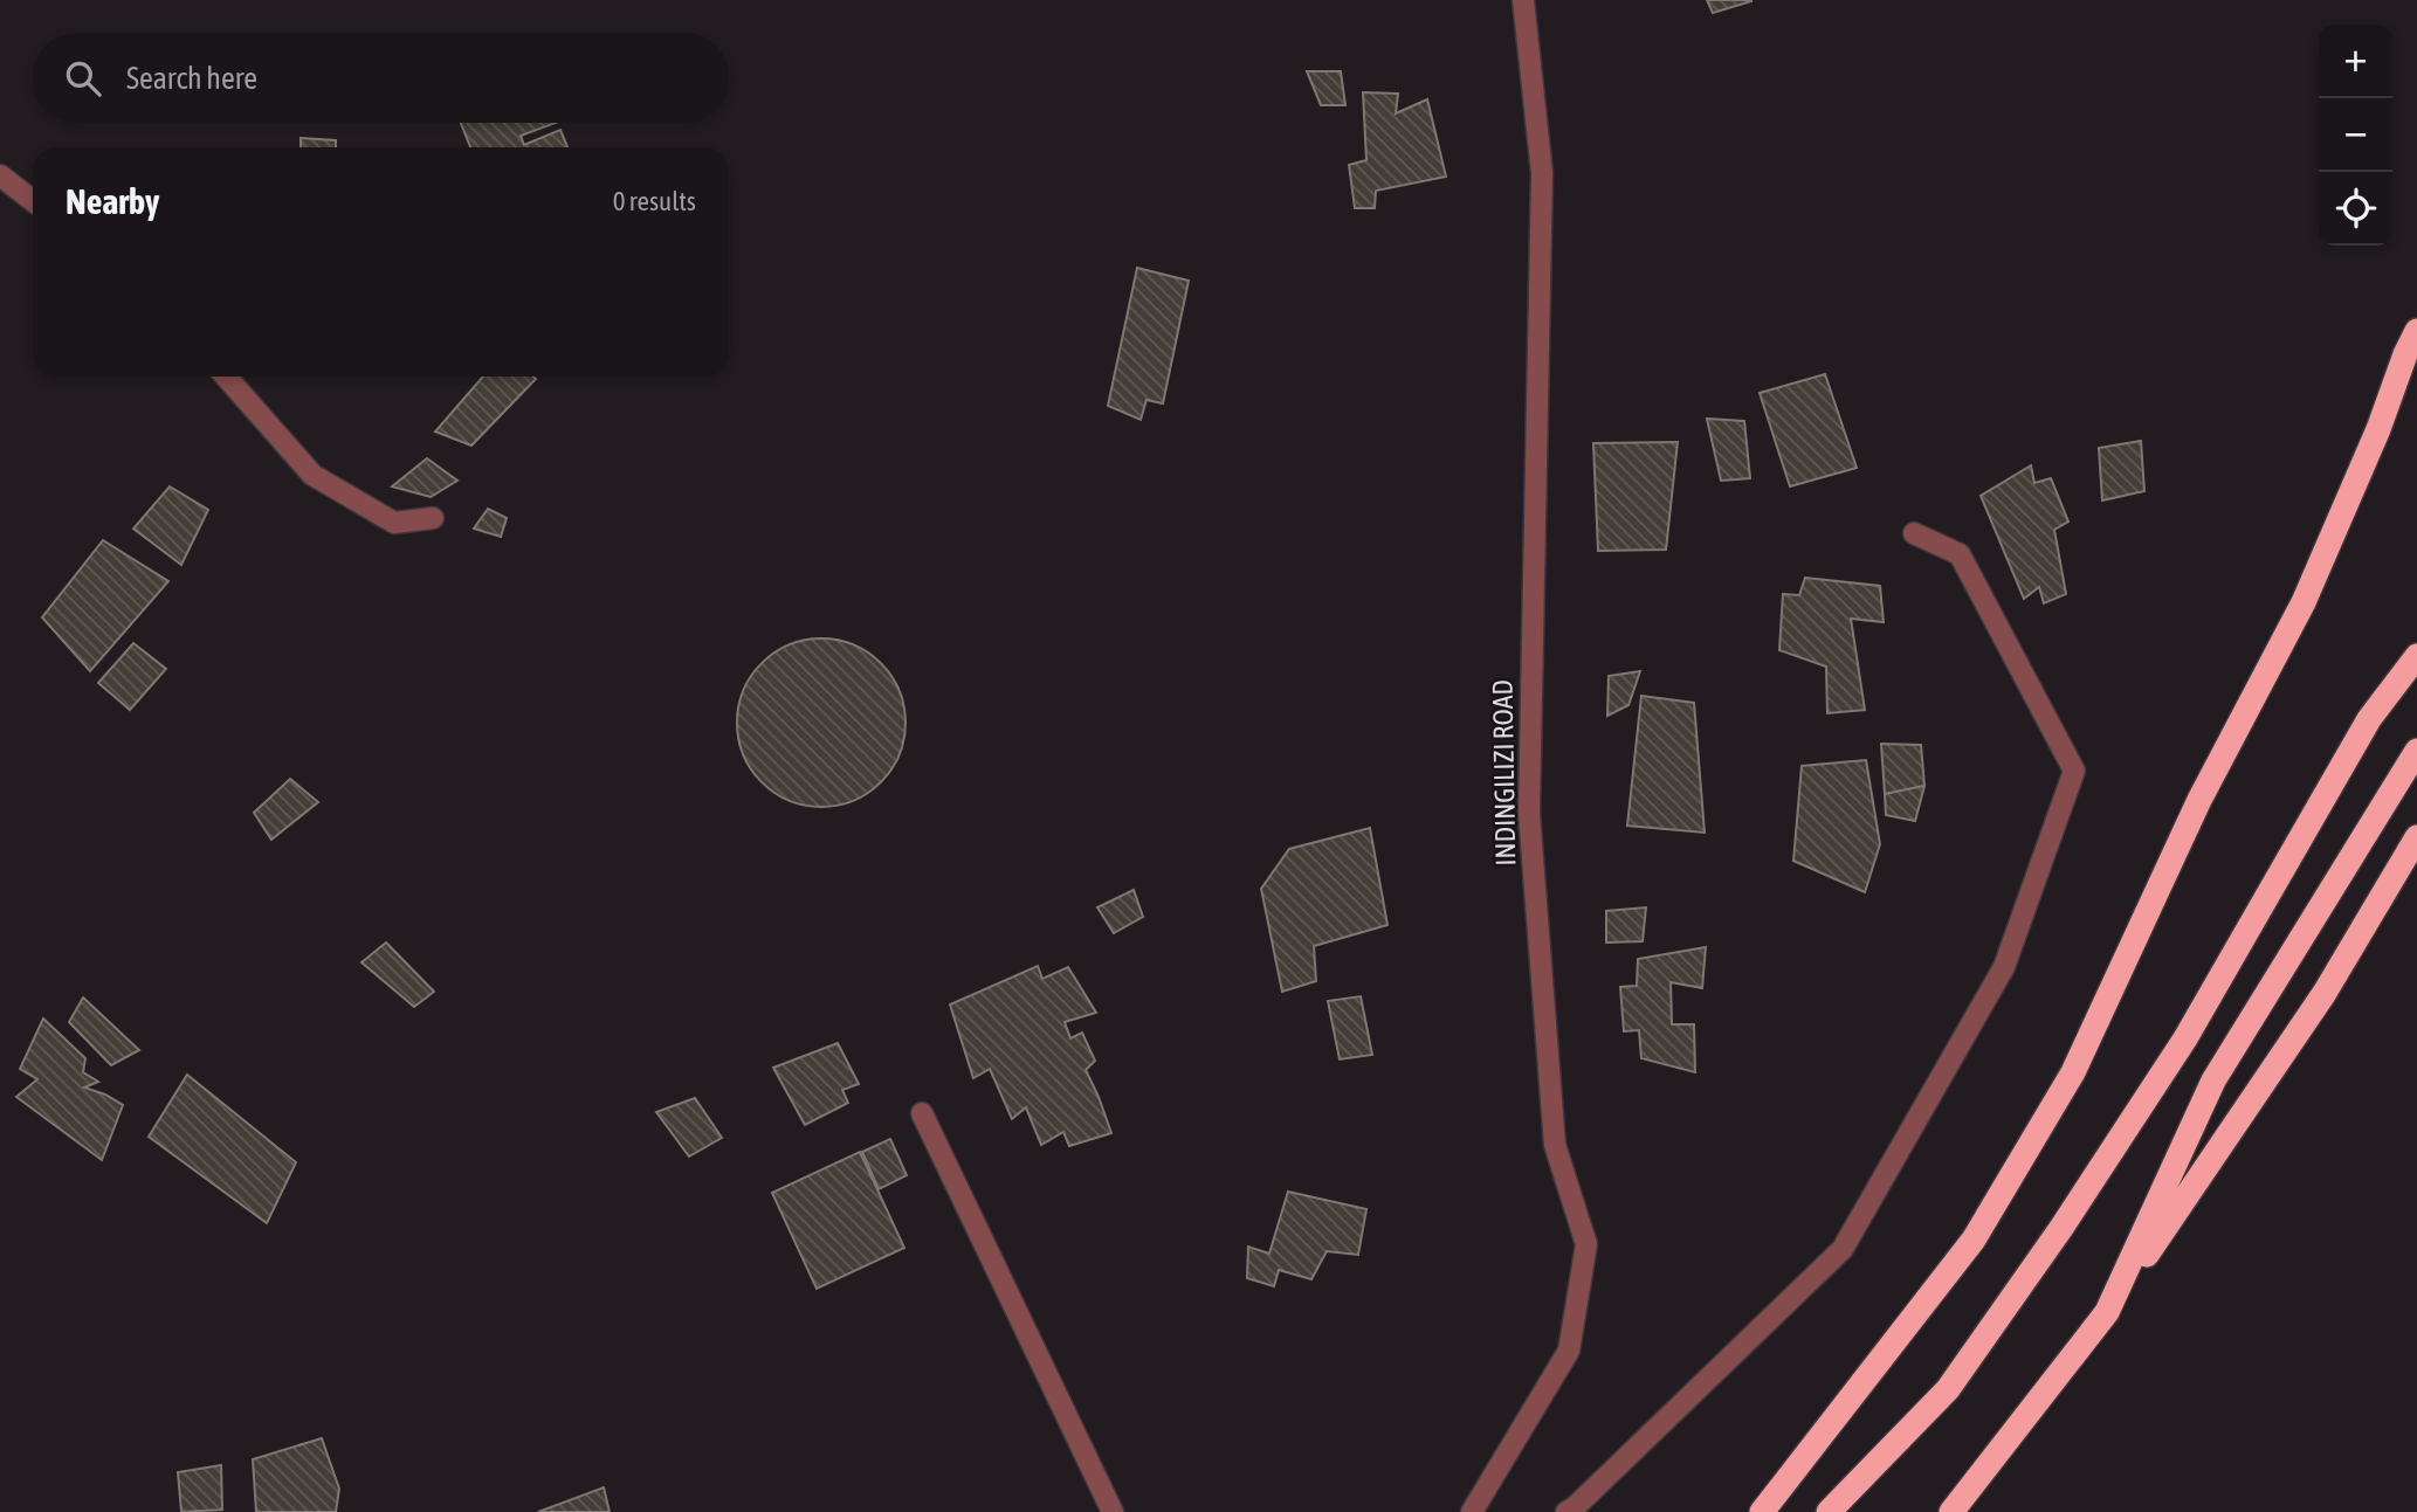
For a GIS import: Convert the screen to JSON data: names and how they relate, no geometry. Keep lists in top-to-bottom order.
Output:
{
  "streets": {
    "street": ["INDINGILIZI ROAD"]
  },
  "page": {
    "map_buttons": ["+", "−"],
    "search": "Search here",
    "heading": ["Nearby", "0 results"]
  }
}
